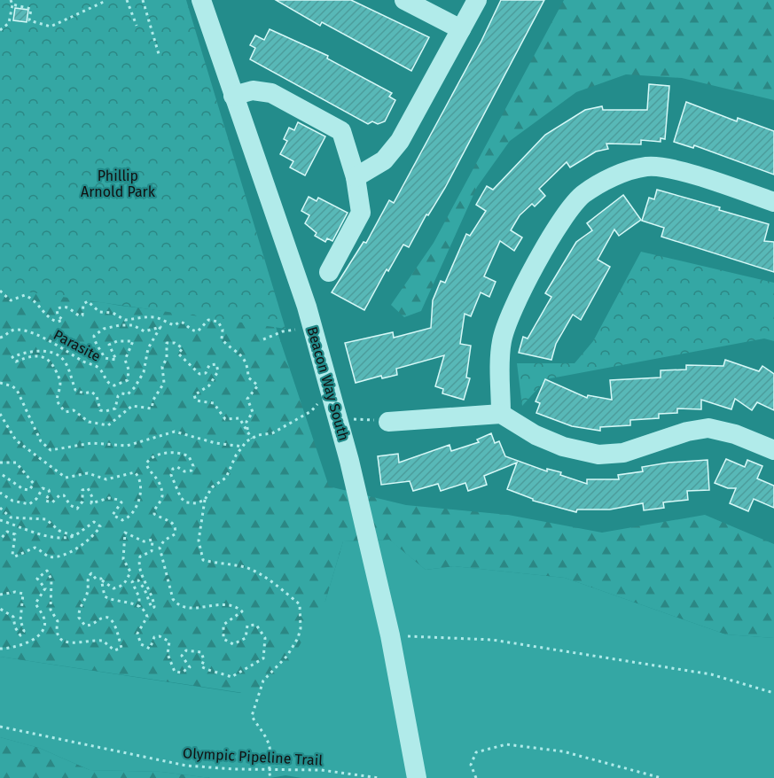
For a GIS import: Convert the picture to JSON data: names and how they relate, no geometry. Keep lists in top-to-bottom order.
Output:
{
  "streets": {
    "street": ["Beacon Way South"],
    "path": ["Parasite", "Olympic Pipeline Trail"]
  },
  "parks": ["Phillip Arnold Park"]
}
